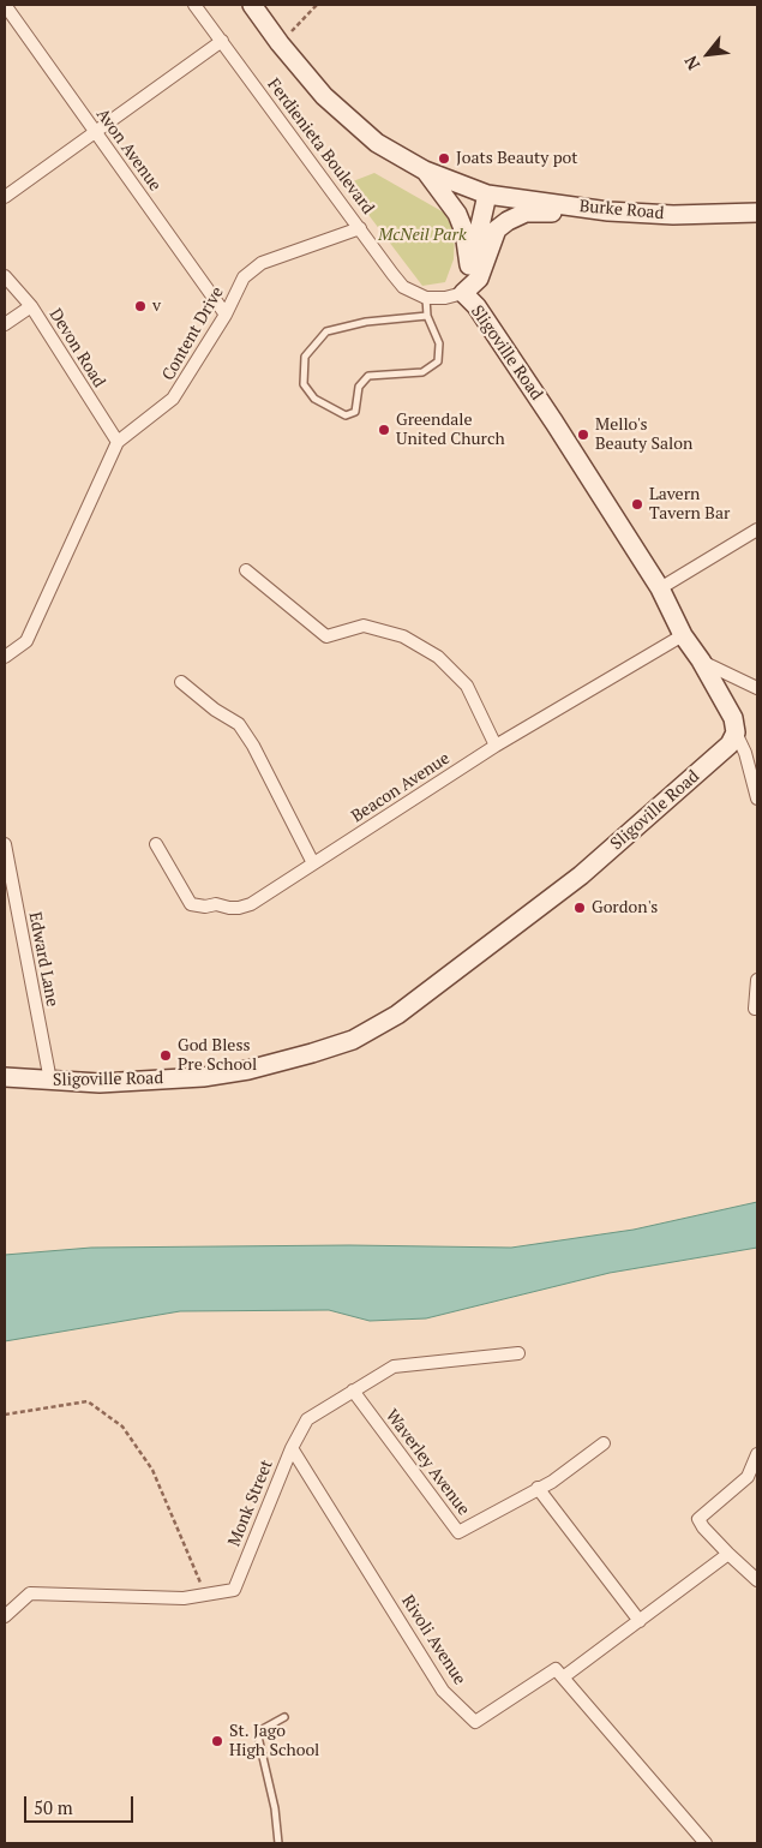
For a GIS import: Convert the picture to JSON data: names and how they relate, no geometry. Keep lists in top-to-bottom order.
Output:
{
  "streets": {
    "street": [
      "Ferdienieta Boulevard",
      "Avon Avenue",
      "Burke Road",
      "Content Drive",
      "Devon Road",
      "Sligoville Road",
      "Beacon Avenue",
      "Edward Lane",
      "Waverley Avenue",
      "Monk Street",
      "Rivoli Avenue"
    ]
  },
  "crossings": [
    ["Ferdienieta Boulevard", "Content Drive"],
    ["Avon Avenue", "Content Drive"],
    ["Burke Road", "Sligoville Road"],
    ["Content Drive", "Devon Road"],
    ["Sligoville Road", "Beacon Avenue"],
    ["Sligoville Road", "Edward Lane"],
    ["Waverley Avenue", "Monk Street"],
    ["Monk Street", "Rivoli Avenue"]
  ],
  "parks": ["McNeil Park"],
  "places": [
    "Joats Beauty pot",
    "v",
    "Greendale United Church",
    "Mello's Beauty Salon",
    "Lavern Tavern Bar",
    "Gordon's",
    "God Bless Pre School",
    "St. Jago High School"
  ],
  "scale_bar": "50 m",
  "north": "bottom left"
}
